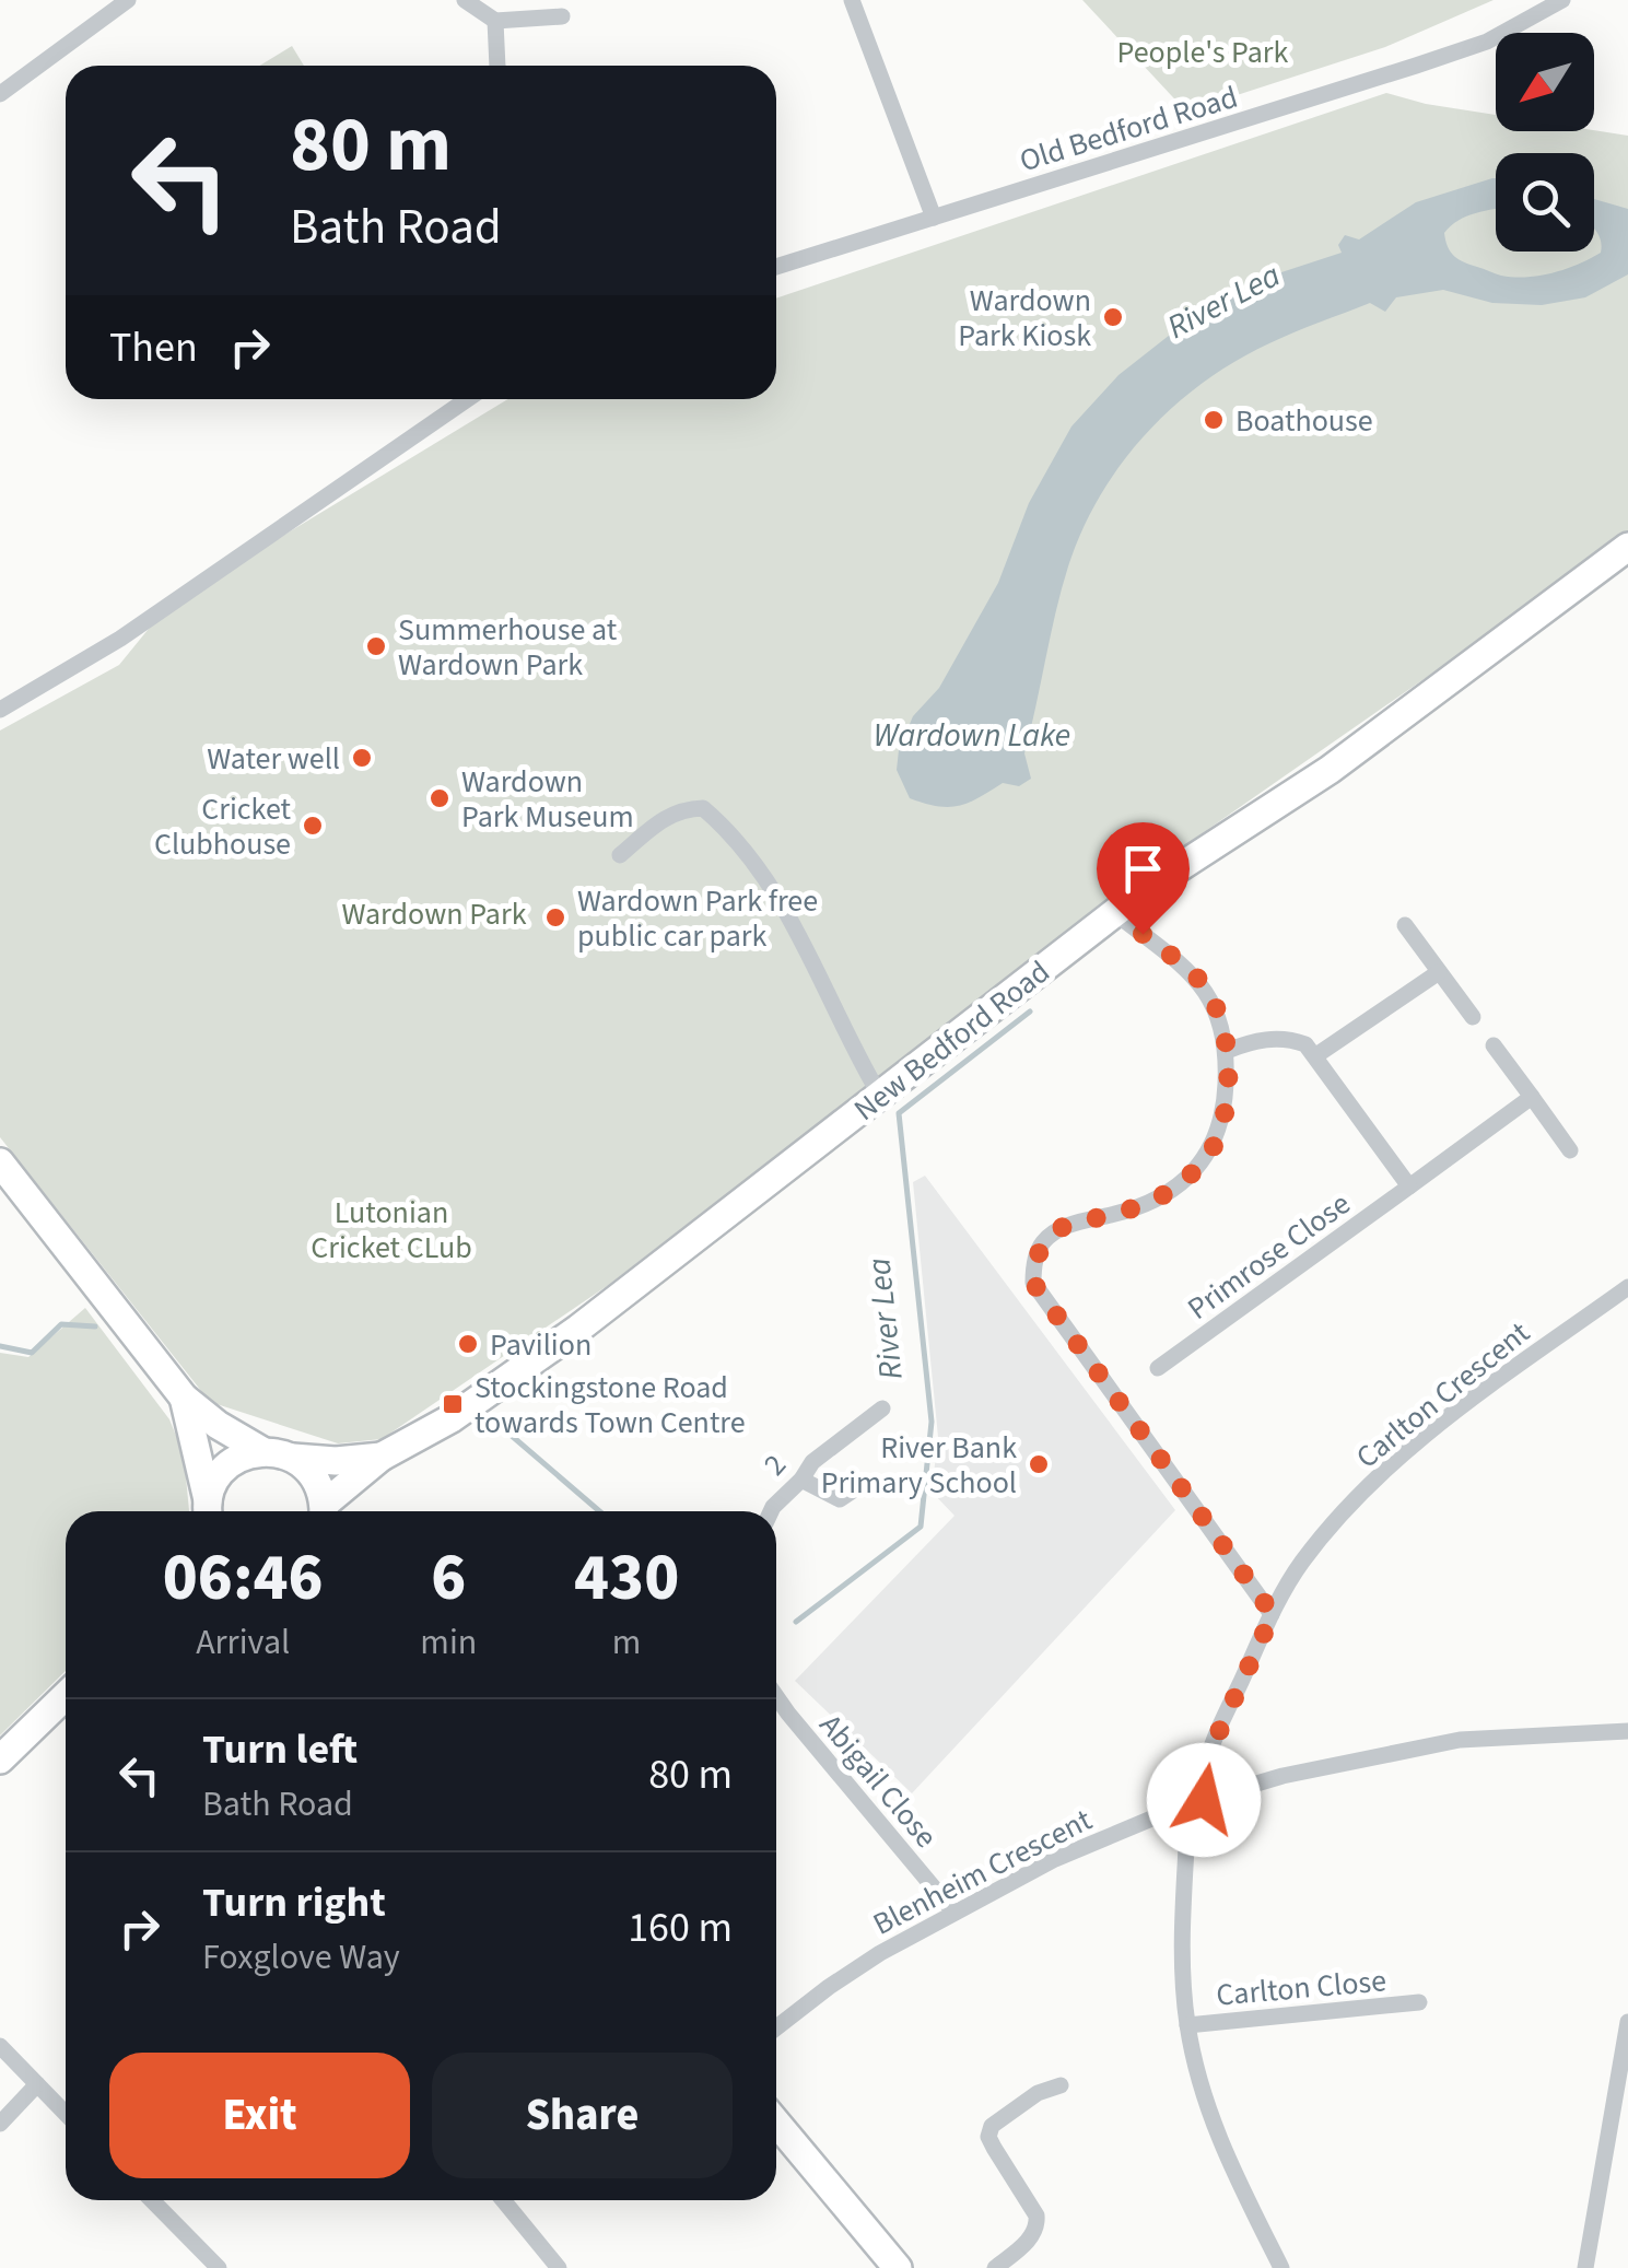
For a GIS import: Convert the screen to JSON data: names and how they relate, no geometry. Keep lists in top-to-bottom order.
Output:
{
  "streets": {
    "main road": ["New Bedford Road"],
    "street": [
      "Old Bedford Road",
      "Primrose Close",
      "Carlton Crescent",
      "2",
      "Abigail Close",
      "Blenheim Crescent",
      "Carlton Close"
    ]
  },
  "crossings": [
    ["Carlton Crescent", "Blenheim Crescent"],
    ["Abigail Close", "Blenheim Crescent"]
  ],
  "water": ["River Lea", "Wardown Lake"],
  "parks": ["People's Park", "Wardown Park", "Lutonian Cricket CLub"],
  "places": {
    "other": [
      "Wardown Park Kiosk",
      "Boathouse",
      "Summerhouse at Wardown Park",
      "Water well",
      "Wardown Park Museum",
      "Cricket Clubhouse",
      "Wardown Park free public car park",
      "Pavilion",
      "River Bank Primary School"
    ],
    "transit": ["Stockingstone Road towards Town Centre"]
  },
  "north": "bottom left",
  "page": {
    "turn": ["80 m", "Bath Road"],
    "then": "Then",
    "eta": [
      "06:46",
      "Arrival",
      "6",
      "min",
      "430",
      "m"
    ],
    "list": [
      {
        "name": "Turn left",
        "note": "Bath Road",
        "value": "80 m"
      },
      {
        "name": "Turn right",
        "note": "Foxglove Way",
        "value": "160 m"
      }
    ],
    "buttons": ["Exit", "Share"]
  }
}
